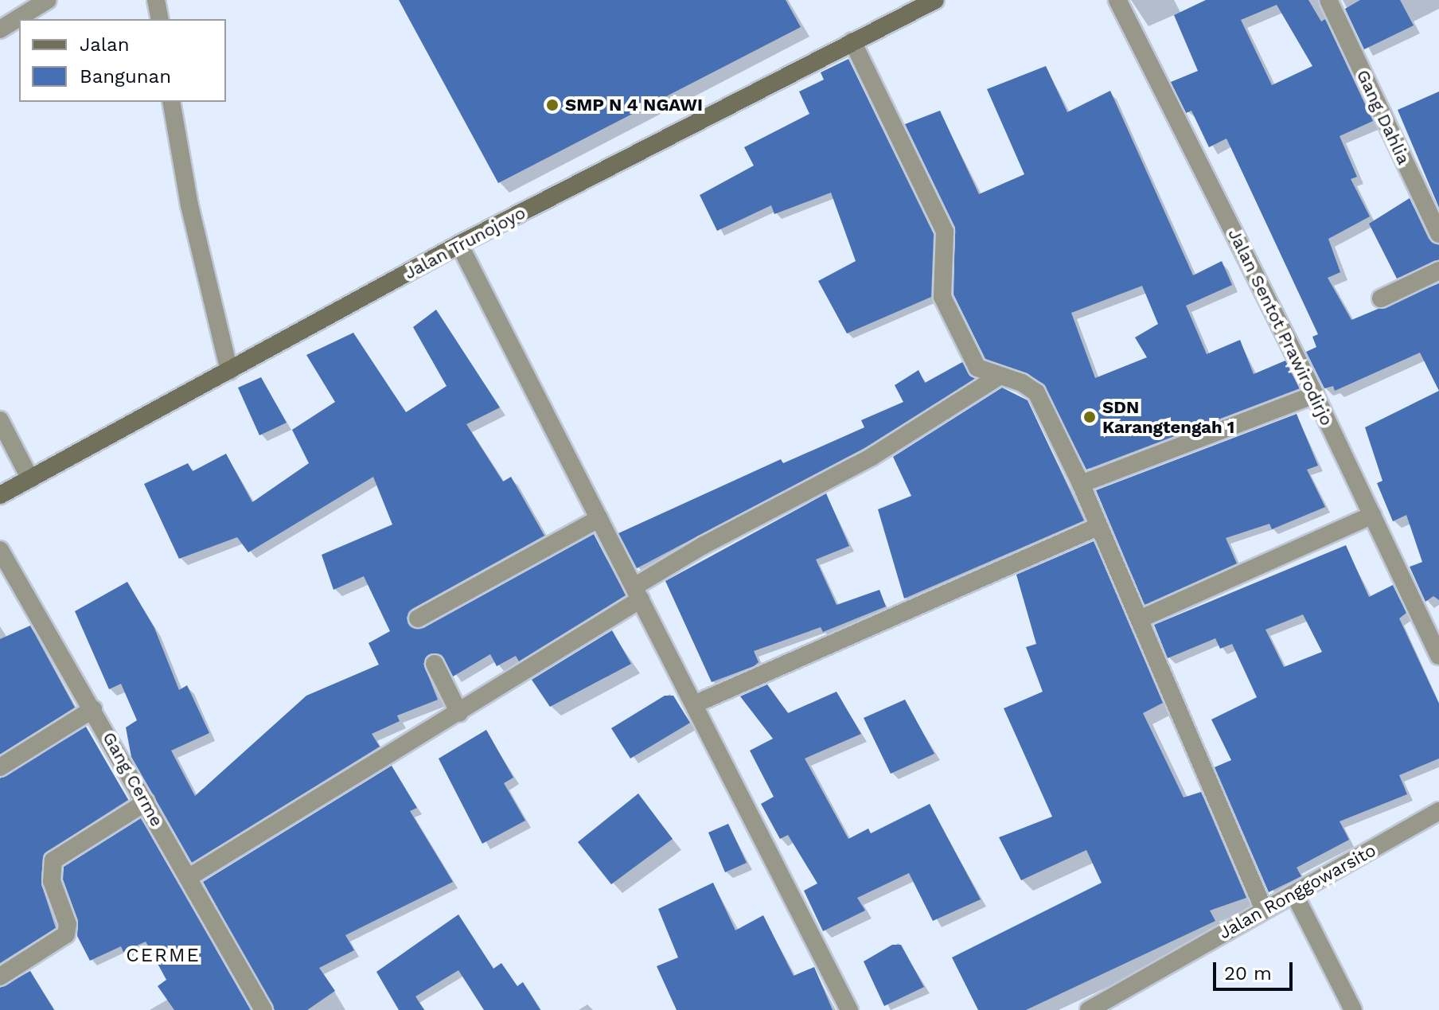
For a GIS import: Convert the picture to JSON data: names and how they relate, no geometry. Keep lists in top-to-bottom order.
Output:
{
  "streets": {
    "main road": ["Jalan Trunojoyo"],
    "street": [
      "Gang Dahlia",
      "Jalan Sentot Prawirodirjo",
      "Gang Cerme",
      "Jalan Ronggowarsito"
    ]
  },
  "districts": ["CERME"],
  "places": ["SMP N 4 NGAWI", "SDN Karangtengah 1"],
  "legend": ["Jalan", "Bangunan"],
  "scale_bar": "20 m"
}
